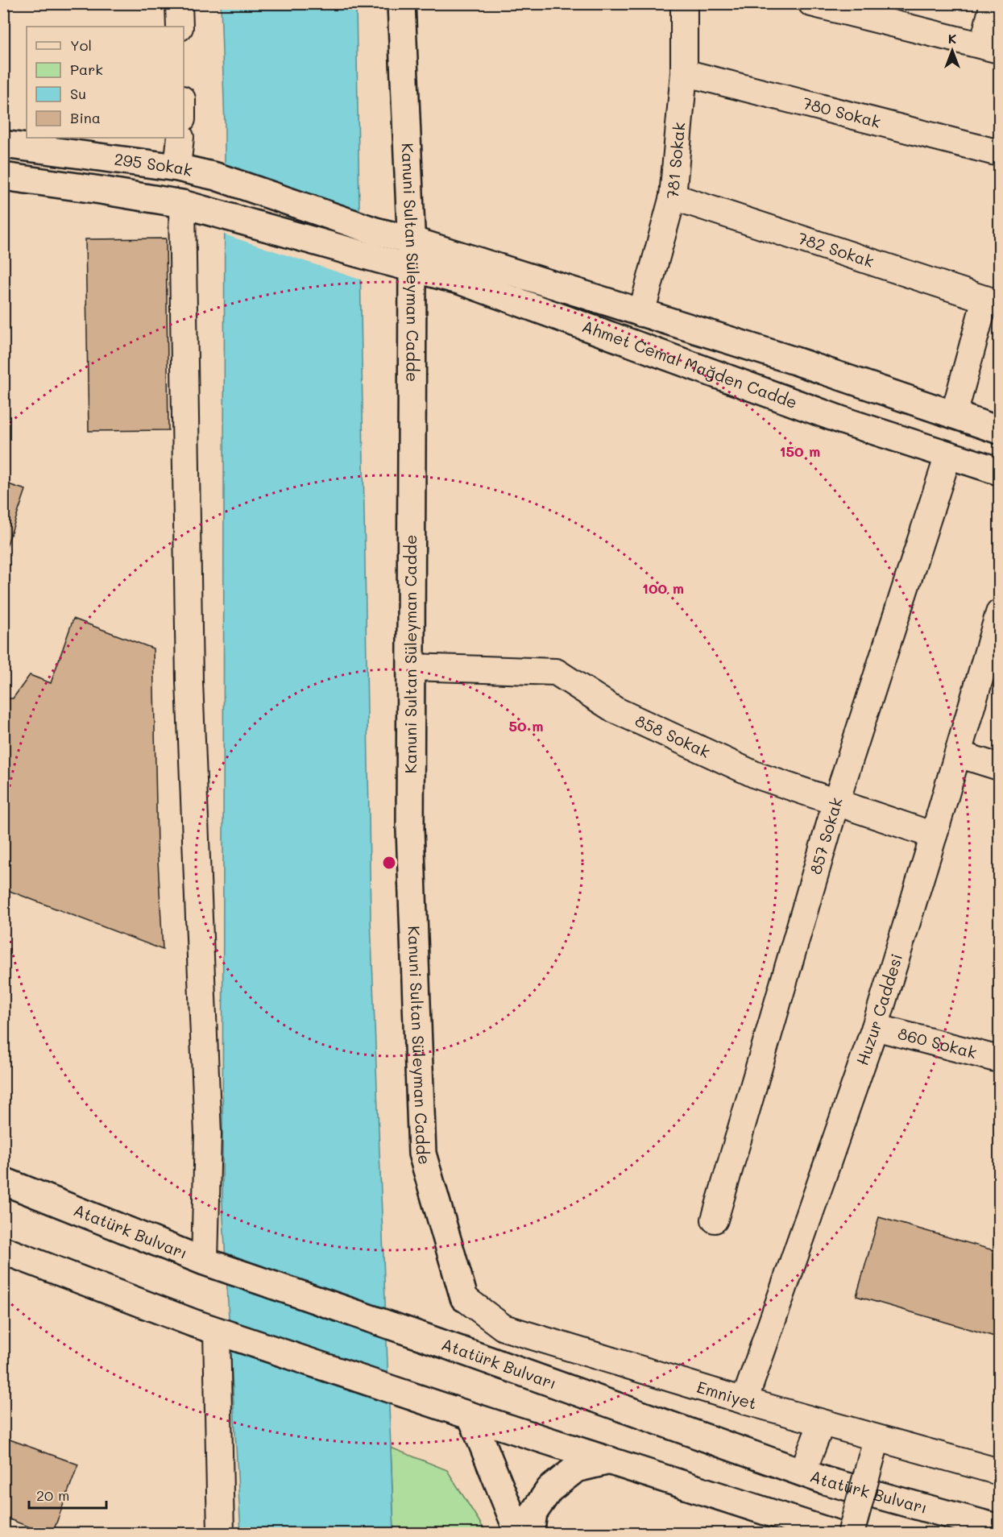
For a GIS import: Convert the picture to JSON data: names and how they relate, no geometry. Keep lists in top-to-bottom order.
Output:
{
  "streets": {
    "main road": [
      "295 Sokak",
      "Kanuni Sultan Süleyman Cadde",
      "Ahmet Cemal Mağden Cadde",
      "Atatürk Bulvarı"
    ],
    "street": [
      "780 Sokak",
      "781 Sokak",
      "782 Sokak",
      "858 Sokak",
      "857 Sokak",
      "Huzur Caddesi",
      "860 Sokak",
      "Emniyet"
    ]
  },
  "crossings": [
    ["780 Sokak", "781 Sokak"],
    ["781 Sokak", "782 Sokak"],
    ["781 Sokak", "Ahmet Cemal Mağden Cadde"],
    ["295 Sokak", "Ahmet Cemal Mağden Cadde"],
    ["Kanuni Sultan Süleyman Cadde", "Ahmet Cemal Mağden Cadde"],
    ["Kanuni Sultan Süleyman Cadde", "858 Sokak"],
    ["Kanuni Sultan Süleyman Cadde", "Emniyet"],
    ["Ahmet Cemal Mağden Cadde", "857 Sokak"],
    ["858 Sokak", "857 Sokak"],
    ["858 Sokak", "Huzur Caddesi"],
    ["Huzur Caddesi", "860 Sokak"],
    ["Huzur Caddesi", "Emniyet"]
  ],
  "legend": [
    "Yol",
    "Park",
    "Su",
    "Bina"
  ],
  "scale_bar": "20 m",
  "north": "top",
  "rings": ["150 m", "100 m", "50 m"]
}
